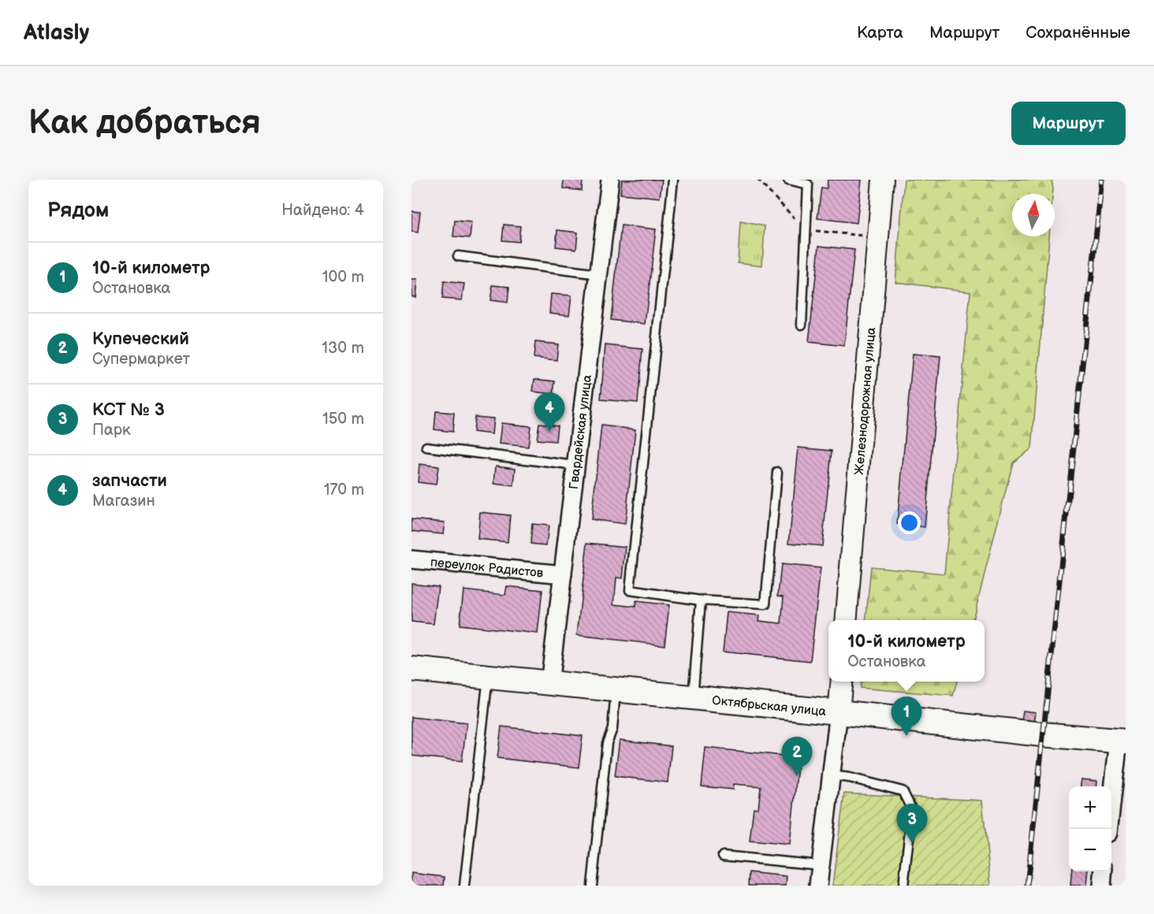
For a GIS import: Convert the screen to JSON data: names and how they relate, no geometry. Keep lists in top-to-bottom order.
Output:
{
  "streets": {
    "main road": ["Октябрьская улица"],
    "street": ["Железнодорожная улица", "Гвардейская улица", "переулок Радистов"]
  },
  "crossings": [
    ["Гвардейская улица", "переулок Радистов"],
    ["Гвардейская улица", "Октябрьская улица"]
  ],
  "north": "top",
  "page": {
    "header": "Atlasly",
    "nav": ["Карта", "Маршрут", "Сохранённые"],
    "buttons": "Маршрут",
    "title": "Как добраться",
    "heading": ["Рядом", "Найдено: 4"],
    "list": [
      {
        "mark": "1",
        "name": "10-й километр",
        "note": "Остановка",
        "value": "100 m"
      },
      {
        "mark": "2",
        "name": "Купеческий",
        "note": "Супермаркет",
        "value": "130 m"
      },
      {
        "mark": "3",
        "name": "КСТ № 3",
        "note": "Парк",
        "value": "150 m"
      },
      {
        "mark": "4",
        "name": "запчасти",
        "note": "Магазин",
        "value": "170 m"
      }
    ],
    "pins": [
      "4",
      "1",
      "2",
      "3"
    ],
    "popup": ["10-й километр", "Остановка"],
    "map_buttons": ["+", "−"]
  }
}
